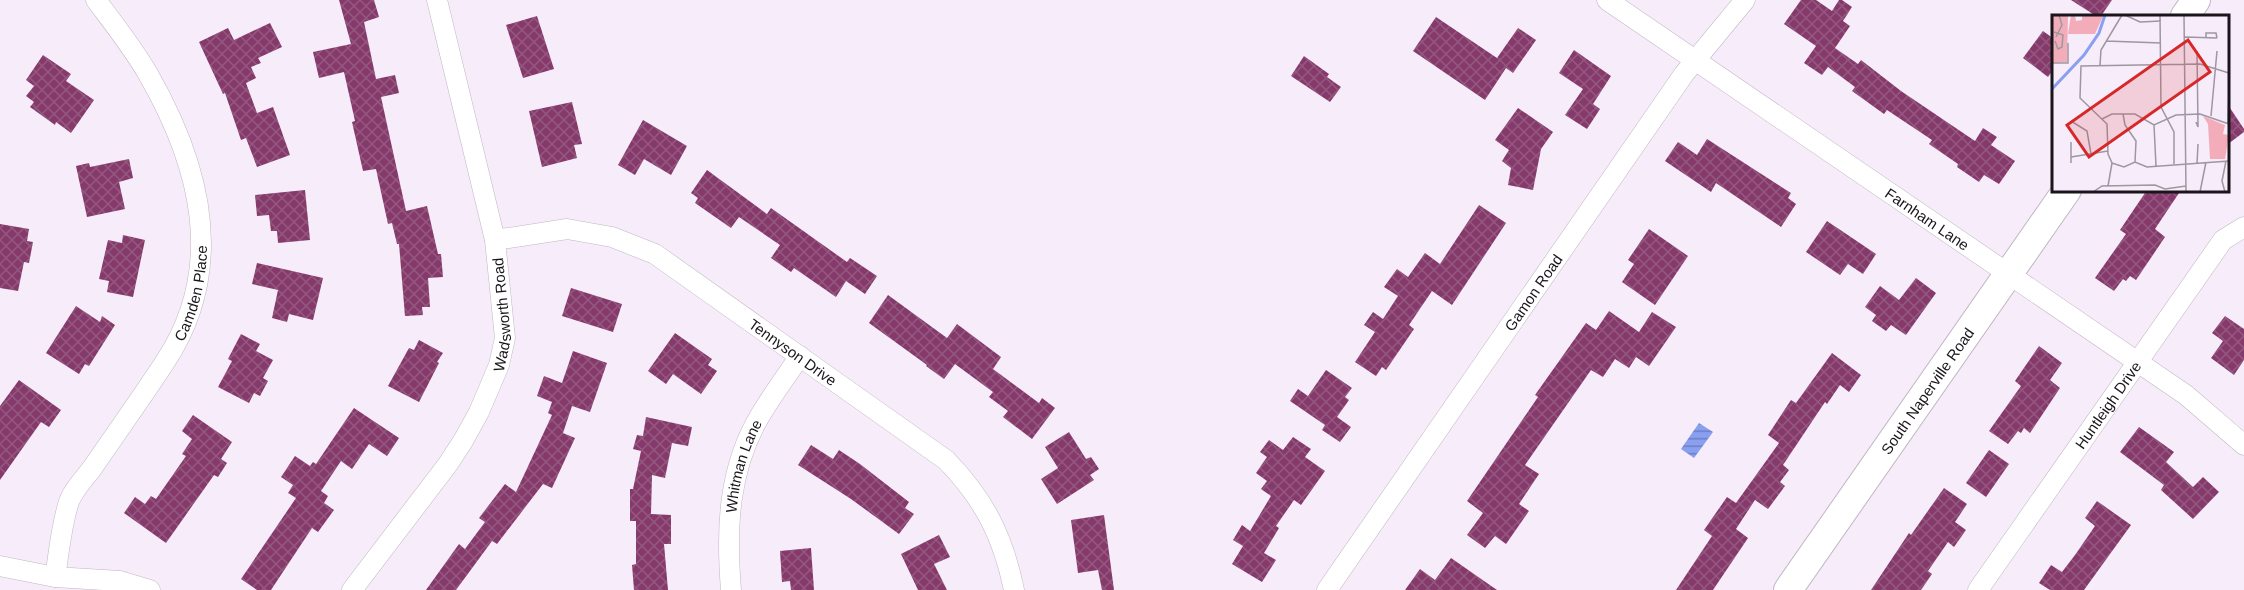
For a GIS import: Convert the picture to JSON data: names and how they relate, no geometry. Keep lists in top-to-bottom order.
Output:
{
  "streets": {
    "main road": ["South Naperville Road"],
    "street": [
      "Farnham Lane",
      "Camden Place",
      "Gamon Road",
      "Wadsworth Road",
      "Tennyson Drive",
      "Huntleigh Drive",
      "Whitman Lane"
    ]
  },
  "crossings": [
    ["Farnham Lane", "Gamon Road"],
    ["Farnham Lane", "South Naperville Road"],
    ["Farnham Lane", "Huntleigh Drive"],
    ["Wadsworth Road", "Tennyson Drive"],
    ["Tennyson Drive", "Whitman Lane"]
  ]
}
